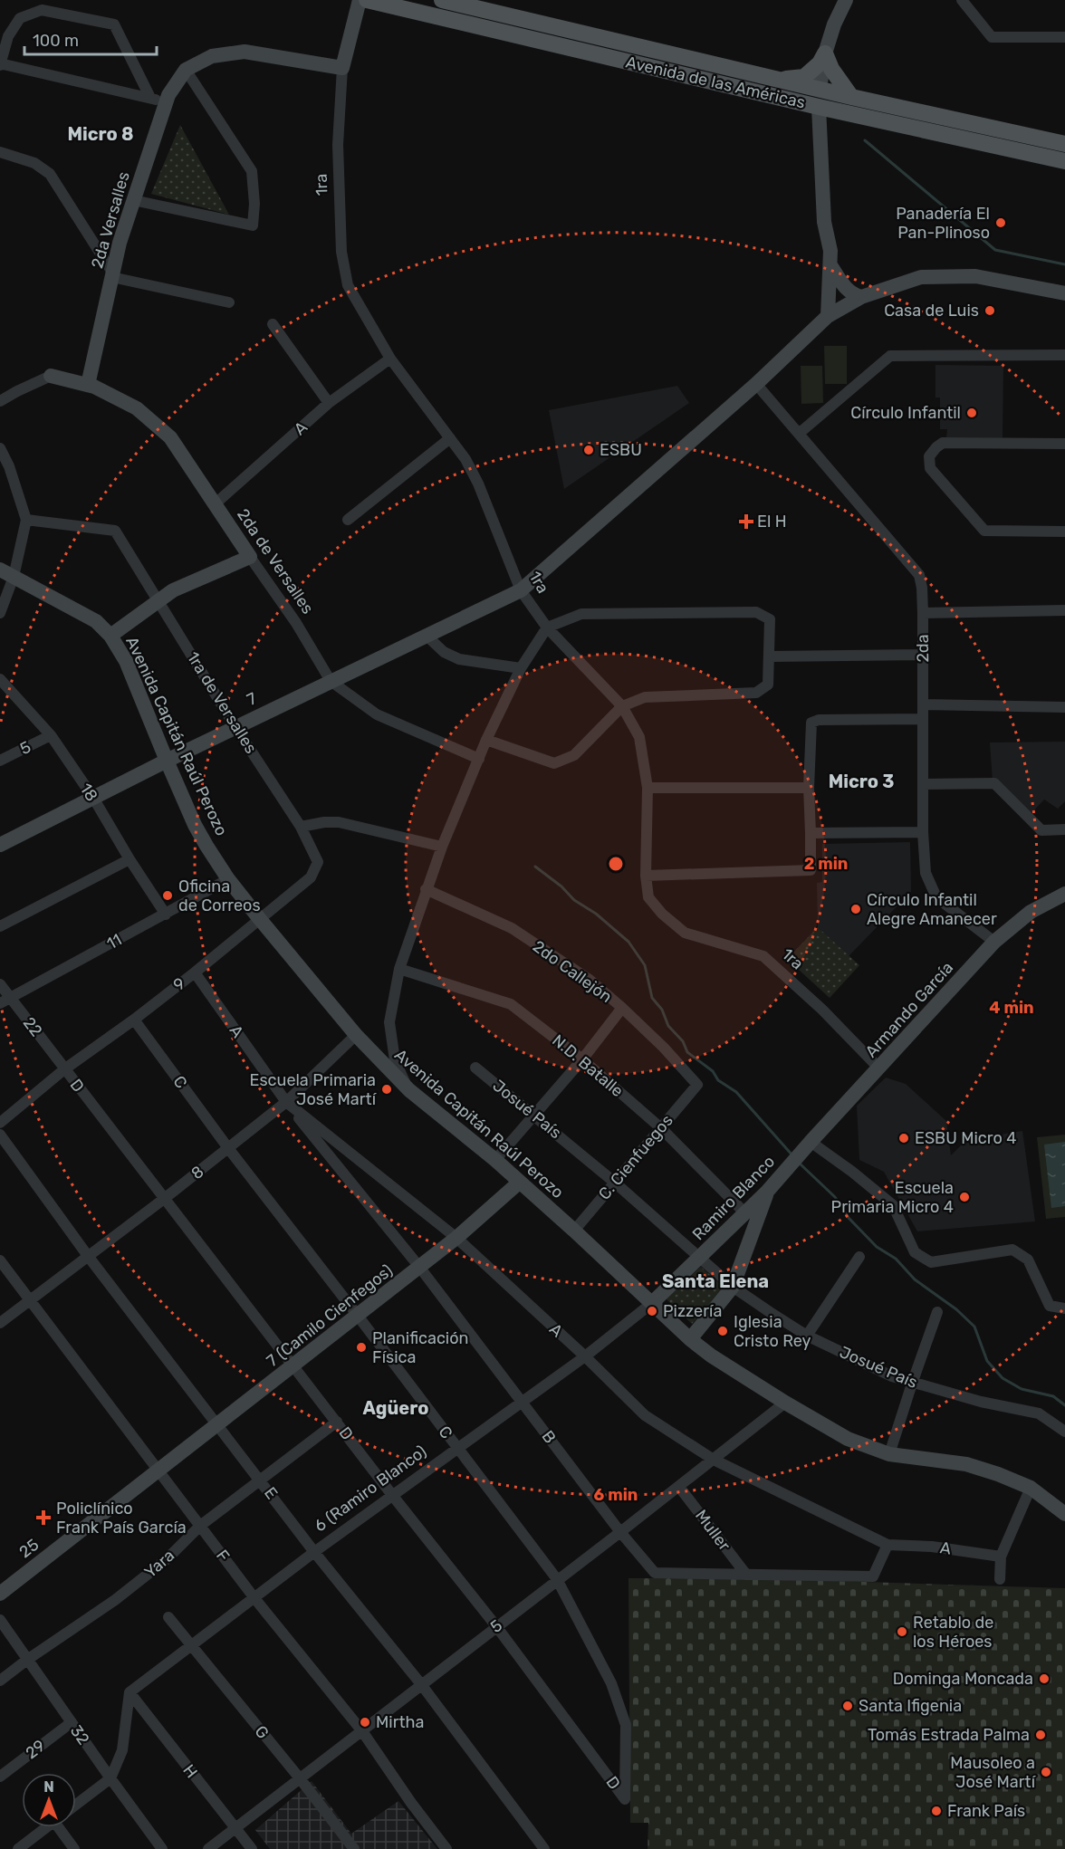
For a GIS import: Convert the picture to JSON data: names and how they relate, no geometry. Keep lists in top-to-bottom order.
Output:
{
  "streets": {
    "main road": [
      "Avenida de las Américas",
      "1ra",
      "2da Versalles",
      "2da de Versalles",
      "7",
      "Avenida Capitán Raúl Perozo",
      "Armando García",
      "Ramiro Blanco",
      "7 (Camilo Cienfegos)",
      "6 (Ramiro Blanco)",
      "25"
    ],
    "street": [
      "A",
      "2da",
      "1ra de Versalles",
      "5",
      "18",
      "11",
      "2do Callejón",
      "9",
      "22",
      "N.D. Batalle",
      "C",
      "D",
      "Josué País",
      "C. Cienfuegos",
      "8",
      "B",
      "E",
      "Muller",
      "F",
      "Yara",
      "G",
      "32",
      "29",
      "H"
    ]
  },
  "crossings": [
    ["1ra", "2da Versalles"],
    ["1ra", "A"],
    ["1ra", "7"],
    ["1ra", "Armando García"],
    ["2da Versalles", "2da de Versalles"],
    ["A", "2da de Versalles"],
    ["A", "5"],
    ["A", "9"],
    ["A", "8"],
    ["A", "7 (Camilo Cienfegos)"],
    ["A", "B"],
    ["A", "6 (Ramiro Blanco)"],
    ["2da de Versalles", "7"],
    ["2da", "7"],
    ["2da", "Armando García"],
    ["7", "1ra de Versalles"],
    ["7", "Avenida Capitán Raúl Perozo"],
    ["7", "18"],
    ["1ra de Versalles", "9"],
    ["Avenida Capitán Raúl Perozo", "5"],
    ["Avenida Capitán Raúl Perozo", "11"],
    ["Avenida Capitán Raúl Perozo", "9"],
    ["Avenida Capitán Raúl Perozo", "C. Cienfuegos"],
    ["Avenida Capitán Raúl Perozo", "8"],
    ["Avenida Capitán Raúl Perozo", "7 (Camilo Cienfegos)"],
    ["Avenida Capitán Raúl Perozo", "6 (Ramiro Blanco)"],
    ["5", "18"],
    ["5", "C"],
    ["5", "D"],
    ["5", "B"],
    ["5", "E"],
    ["5", "Muller"],
    ["5", "F"],
    ["5", "G"],
    ["5", "H"],
    ["18", "11"],
    ["11", "22"],
    ["2do Callejón", "C. Cienfuegos"],
    ["9", "22"],
    ["9", "C"],
    ["9", "D"],
    ["Armando García", "Ramiro Blanco"],
    ["22", "D"],
    ["N.D. Batalle", "C. Cienfuegos"],
    ["N.D. Batalle", "Ramiro Blanco"],
    ["C", "D"],
    ["C", "8"],
    ["C", "7 (Camilo Cienfegos)"],
    ["C", "6 (Ramiro Blanco)"],
    ["D", "8"],
    ["D", "7 (Camilo Cienfegos)"],
    ["D", "6 (Ramiro Blanco)"],
    ["D", "Yara"],
    ["Josué País", "C. Cienfuegos"],
    ["Josué País", "Ramiro Blanco"],
    ["Josué País", "6 (Ramiro Blanco)"],
    ["8", "B"],
    ["8", "E"],
    ["8", "F"],
    ["Ramiro Blanco", "6 (Ramiro Blanco)"],
    ["7 (Camilo Cienfegos)", "B"],
    ["7 (Camilo Cienfegos)", "E"],
    ["7 (Camilo Cienfegos)", "25"],
    ["7 (Camilo Cienfegos)", "F"],
    ["B", "6 (Ramiro Blanco)"],
    ["B", "Muller"],
    ["6 (Ramiro Blanco)", "E"],
    ["6 (Ramiro Blanco)", "F"],
    ["6 (Ramiro Blanco)", "G"],
    ["6 (Ramiro Blanco)", "H"],
    ["E", "Yara"],
    ["25", "F"],
    ["F", "Yara"],
    ["Yara", "32"],
    ["32", "29"]
  ],
  "districts": [
    "Micro 8",
    "Micro 3",
    "Santa Elena",
    "Agüero"
  ],
  "places": {
    "other": [
      "Panadería El Pan-Plinoso",
      "Casa de Luis",
      "Círculo Infantil",
      "ESBU",
      "Oficina de Correos",
      "Círculo Infantil Alegre Amanecer",
      "Escuela Primaria José Martí",
      "ESBU Micro 4",
      "Escuela Primaria Micro 4",
      "Pizzería",
      "Iglesia Cristo Rey",
      "Planificación Física",
      "Retablo de los Héroes",
      "Dominga Moncada",
      "Santa Ifigenia",
      "Mirtha",
      "Tomás Estrada Palma",
      "Mausoleo a José Martí",
      "Frank País"
    ],
    "health": ["El H", "Policlínico Frank País García"]
  },
  "scale_bar": "100 m",
  "north": "top",
  "rings": ["2 min", "4 min", "6 min"]
}
